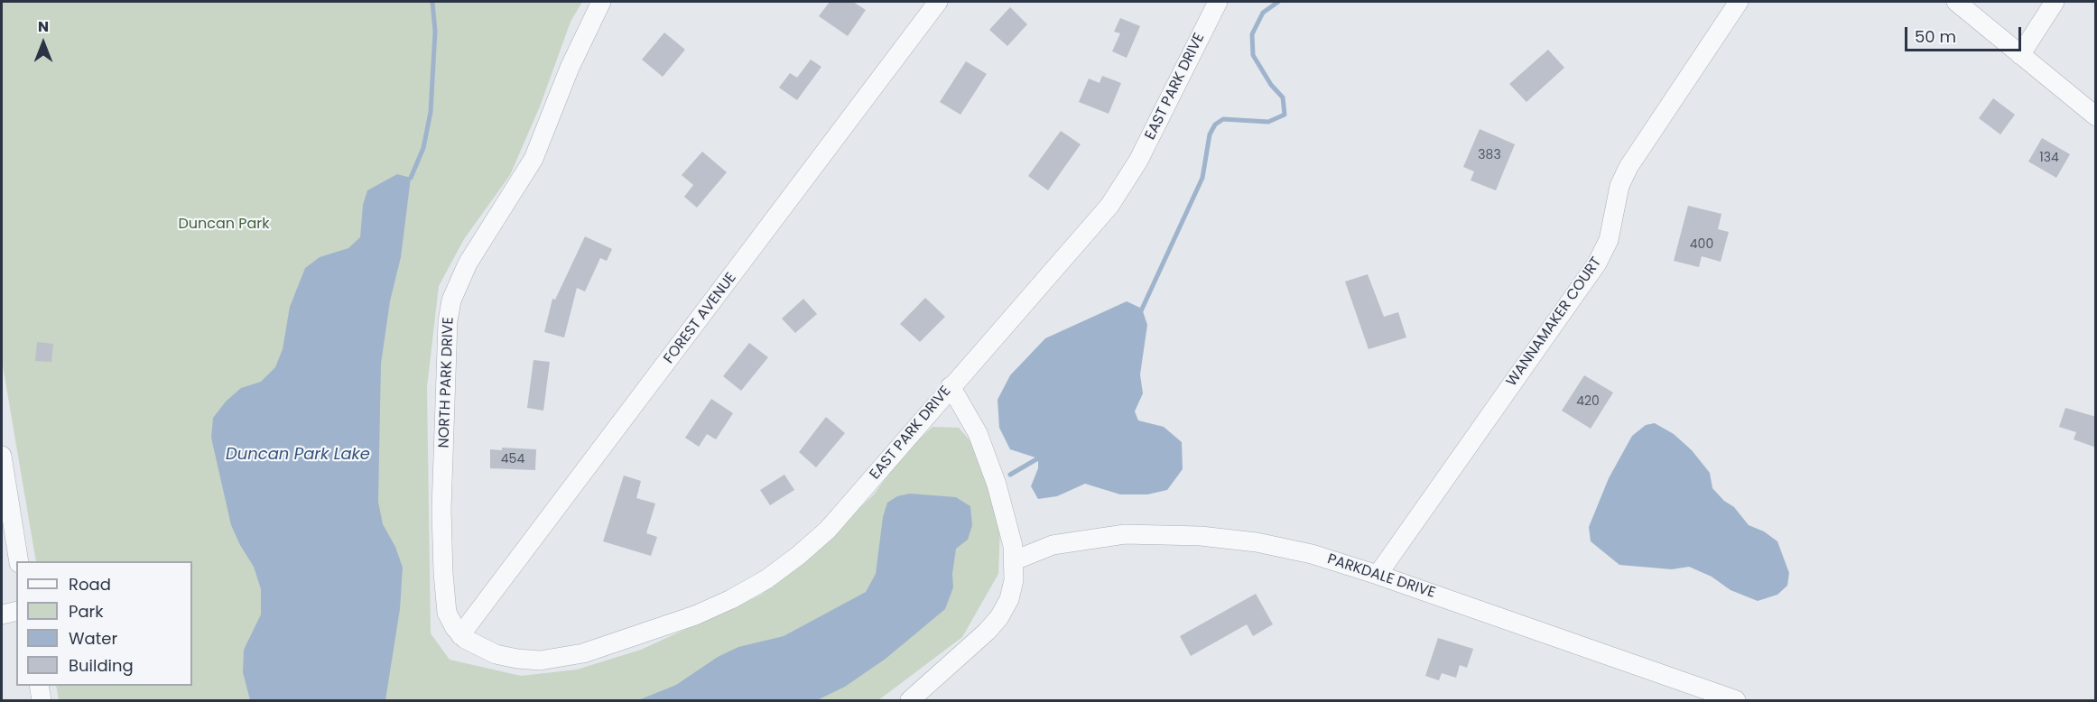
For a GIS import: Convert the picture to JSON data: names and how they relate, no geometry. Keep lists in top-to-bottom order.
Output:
{
  "streets": {
    "street": [
      "EAST PARK DRIVE",
      "FOREST AVENUE",
      "WANNAMAKER COURT",
      "NORTH PARK DRIVE",
      "PARKDALE DRIVE"
    ]
  },
  "crossings": [
    ["EAST PARK DRIVE", "FOREST AVENUE"],
    ["EAST PARK DRIVE", "NORTH PARK DRIVE"],
    ["FOREST AVENUE", "NORTH PARK DRIVE"],
    ["WANNAMAKER COURT", "PARKDALE DRIVE"]
  ],
  "water": ["Duncan Park Lake"],
  "parks": ["Duncan Park"],
  "house_numbers": [
    "383",
    "134",
    "400",
    "420",
    "454"
  ],
  "legend": [
    "Road",
    "Park",
    "Water",
    "Building"
  ],
  "scale_bar": "50 m",
  "north": "top"
}
